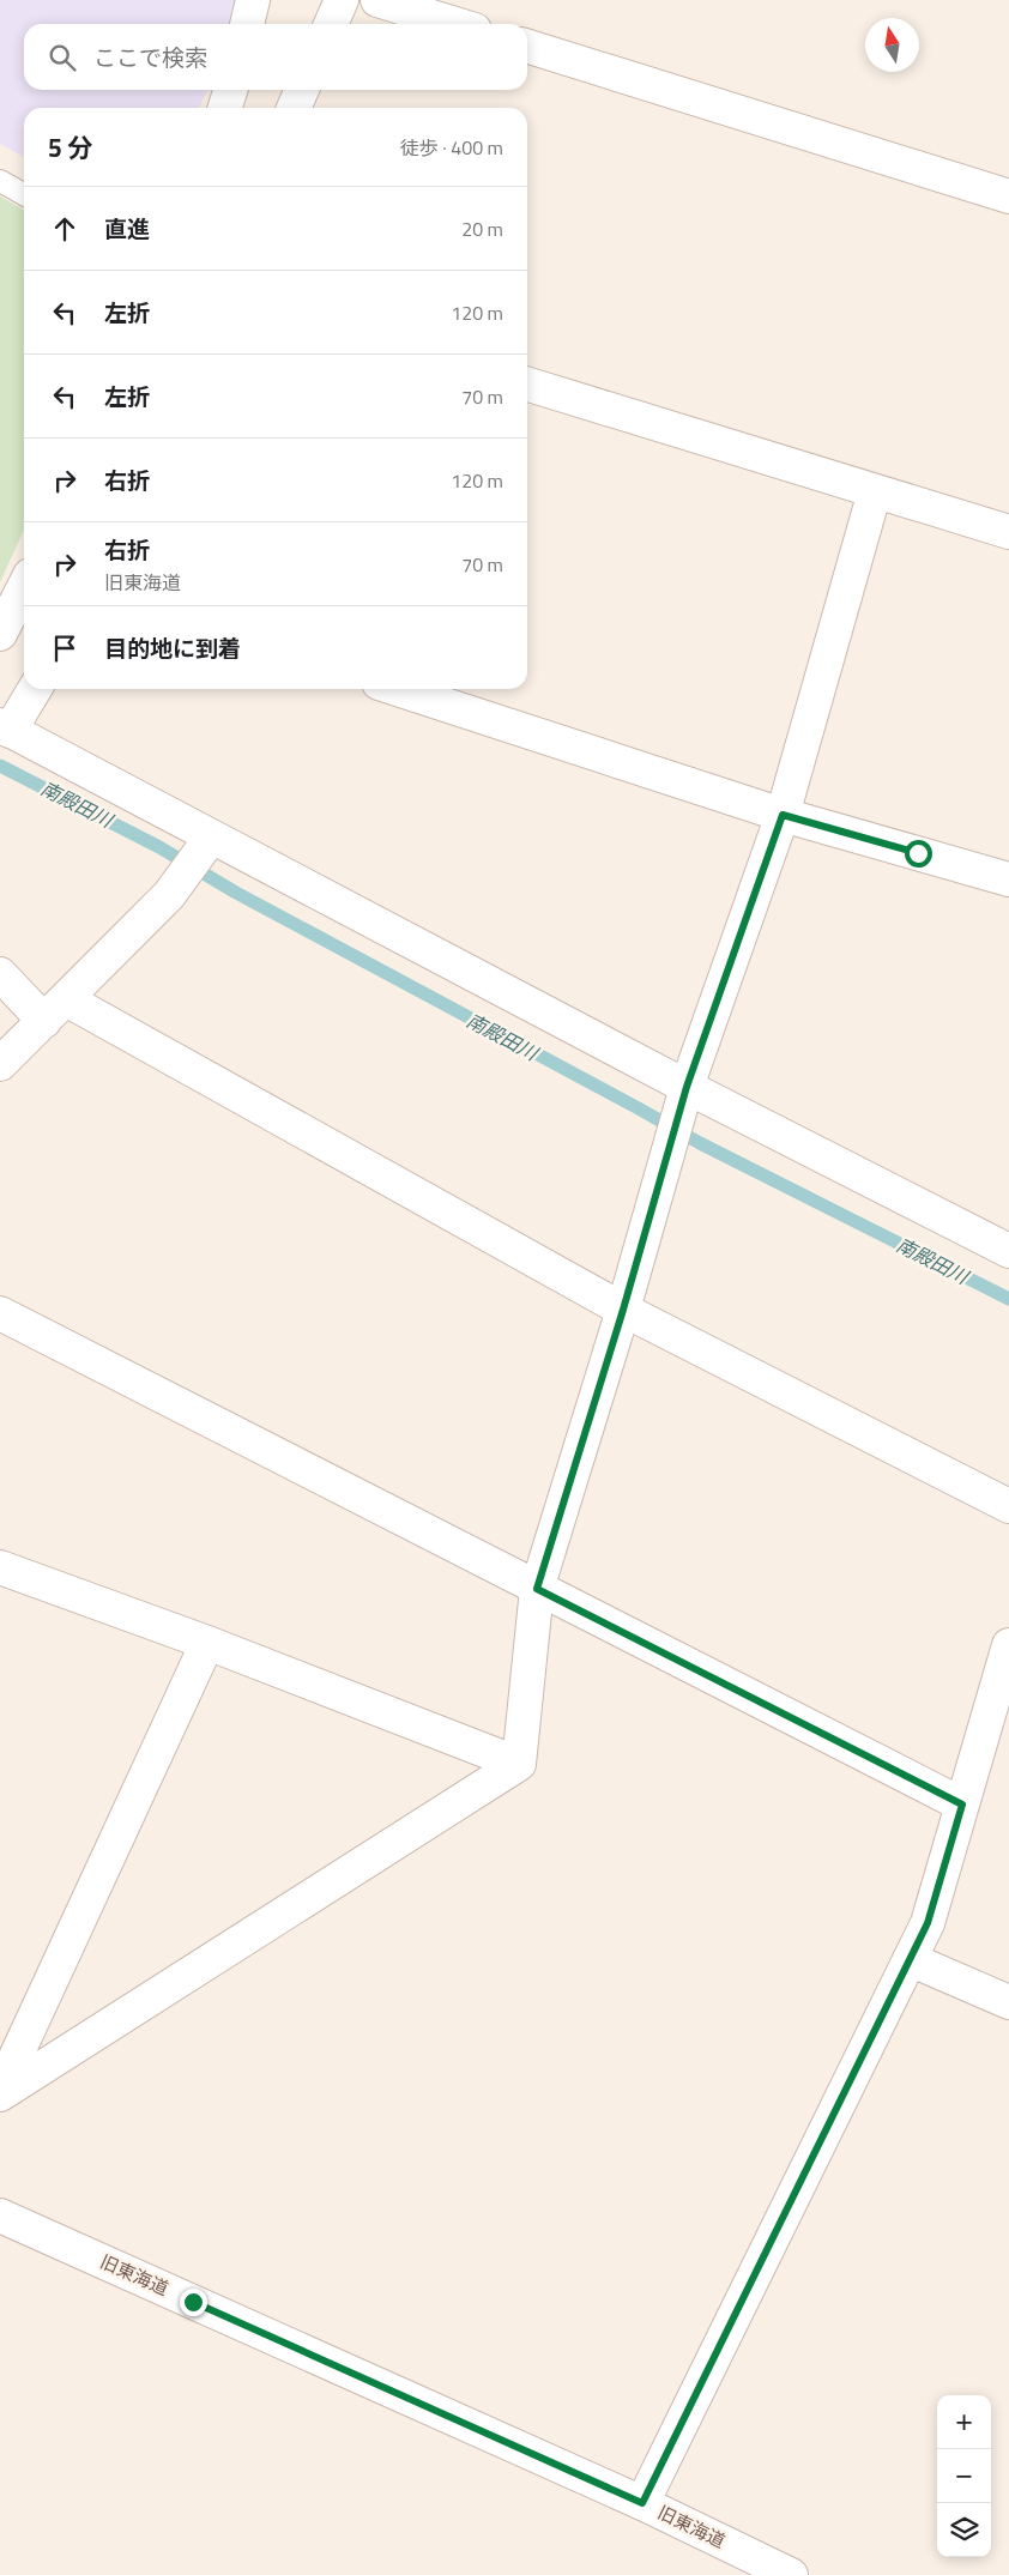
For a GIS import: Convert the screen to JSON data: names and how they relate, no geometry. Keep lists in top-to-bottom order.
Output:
{
  "streets": {
    "street": ["旧東海道"]
  },
  "water": ["南殿田川"],
  "north": "top",
  "page": {
    "search": "ここで検索",
    "heading": ["5 分", "徒歩 · 400 m"],
    "list": [
      ["直進", "20 m"],
      ["左折", "120 m"],
      ["左折", "70 m"],
      ["右折", "120 m"],
      ["右折", "旧東海道", "70 m"],
      "目的地に到着"
    ],
    "map_buttons": ["+", "−"]
  }
}
